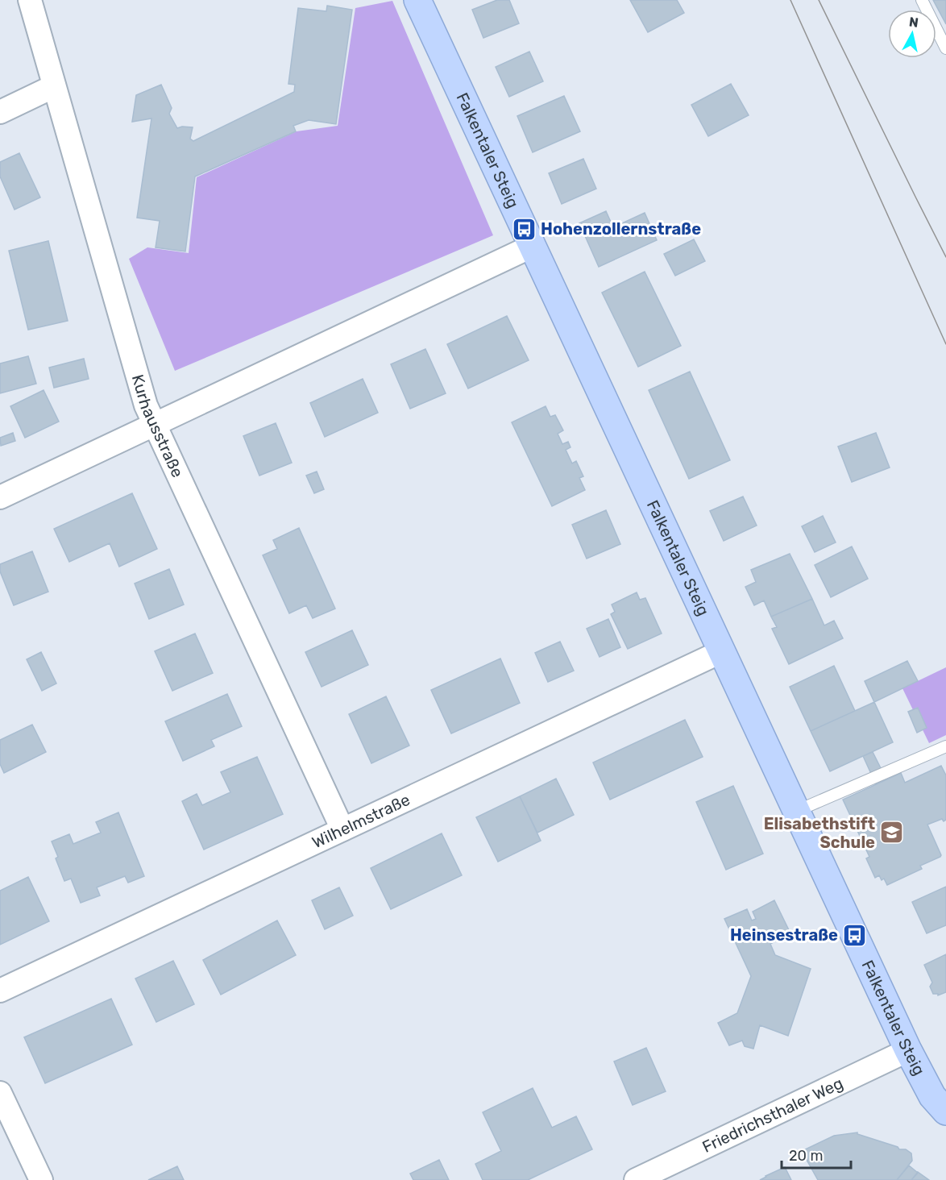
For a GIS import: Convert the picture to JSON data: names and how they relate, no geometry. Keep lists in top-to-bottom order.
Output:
{
  "streets": {
    "street": [
      "Falkentaler Steig",
      "Kurhausstraße",
      "Wilhelmstraße",
      "Friedrichsthaler Weg"
    ]
  },
  "crossings": [
    ["Falkentaler Steig", "Wilhelmstraße"],
    ["Falkentaler Steig", "Friedrichsthaler Weg"],
    ["Kurhausstraße", "Wilhelmstraße"]
  ],
  "places": {
    "bus stop": ["Hohenzollernstraße", "Heinsestraße"],
    "school or university": ["Elisabethstift Schule"]
  },
  "scale_bar": "20 m",
  "north": "top"
}
